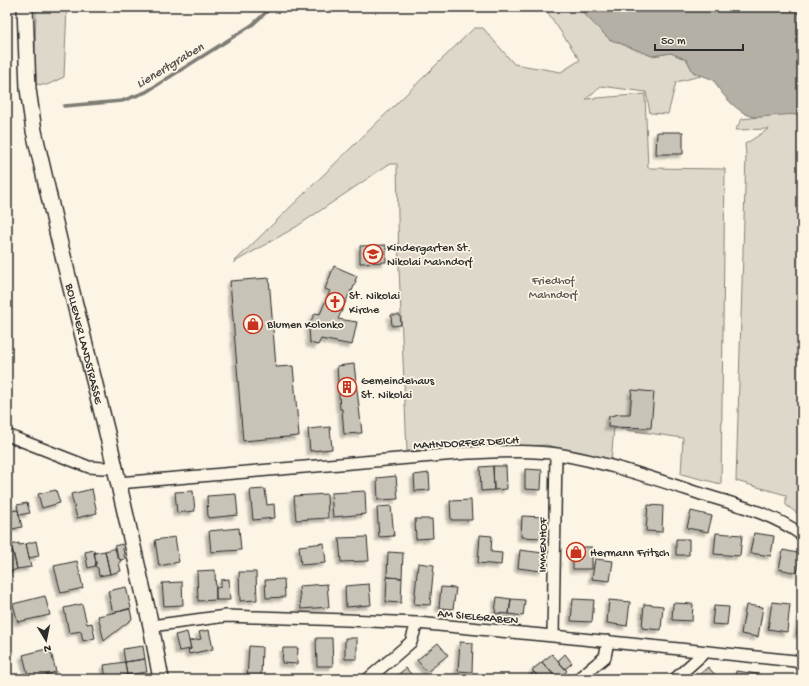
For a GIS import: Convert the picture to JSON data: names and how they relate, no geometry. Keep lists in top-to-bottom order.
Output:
{
  "streets": {
    "street": [
      "BOLLENER LANDSTRASSE",
      "MAHNDORFER DEICH",
      "IMMENHOF",
      "AM SIELGRABEN"
    ]
  },
  "crossings": [
    ["BOLLENER LANDSTRASSE", "MAHNDORFER DEICH"],
    ["BOLLENER LANDSTRASSE", "AM SIELGRABEN"],
    ["MAHNDORFER DEICH", "IMMENHOF"],
    ["IMMENHOF", "AM SIELGRABEN"]
  ],
  "water": ["Lienertgraben"],
  "parks": ["Friedhof Mahndorf"],
  "places": {
    "school or university": ["Kindergarten St. Nikolai Mahndorf"],
    "church": ["St. Nikolai Kirche"],
    "shop": ["Blumen Kolonko", "Hermann Fritsch"],
    "building": ["Gemeindehaus St. Nikolai"]
  },
  "scale_bar": "50 m",
  "north": "bottom"
}
